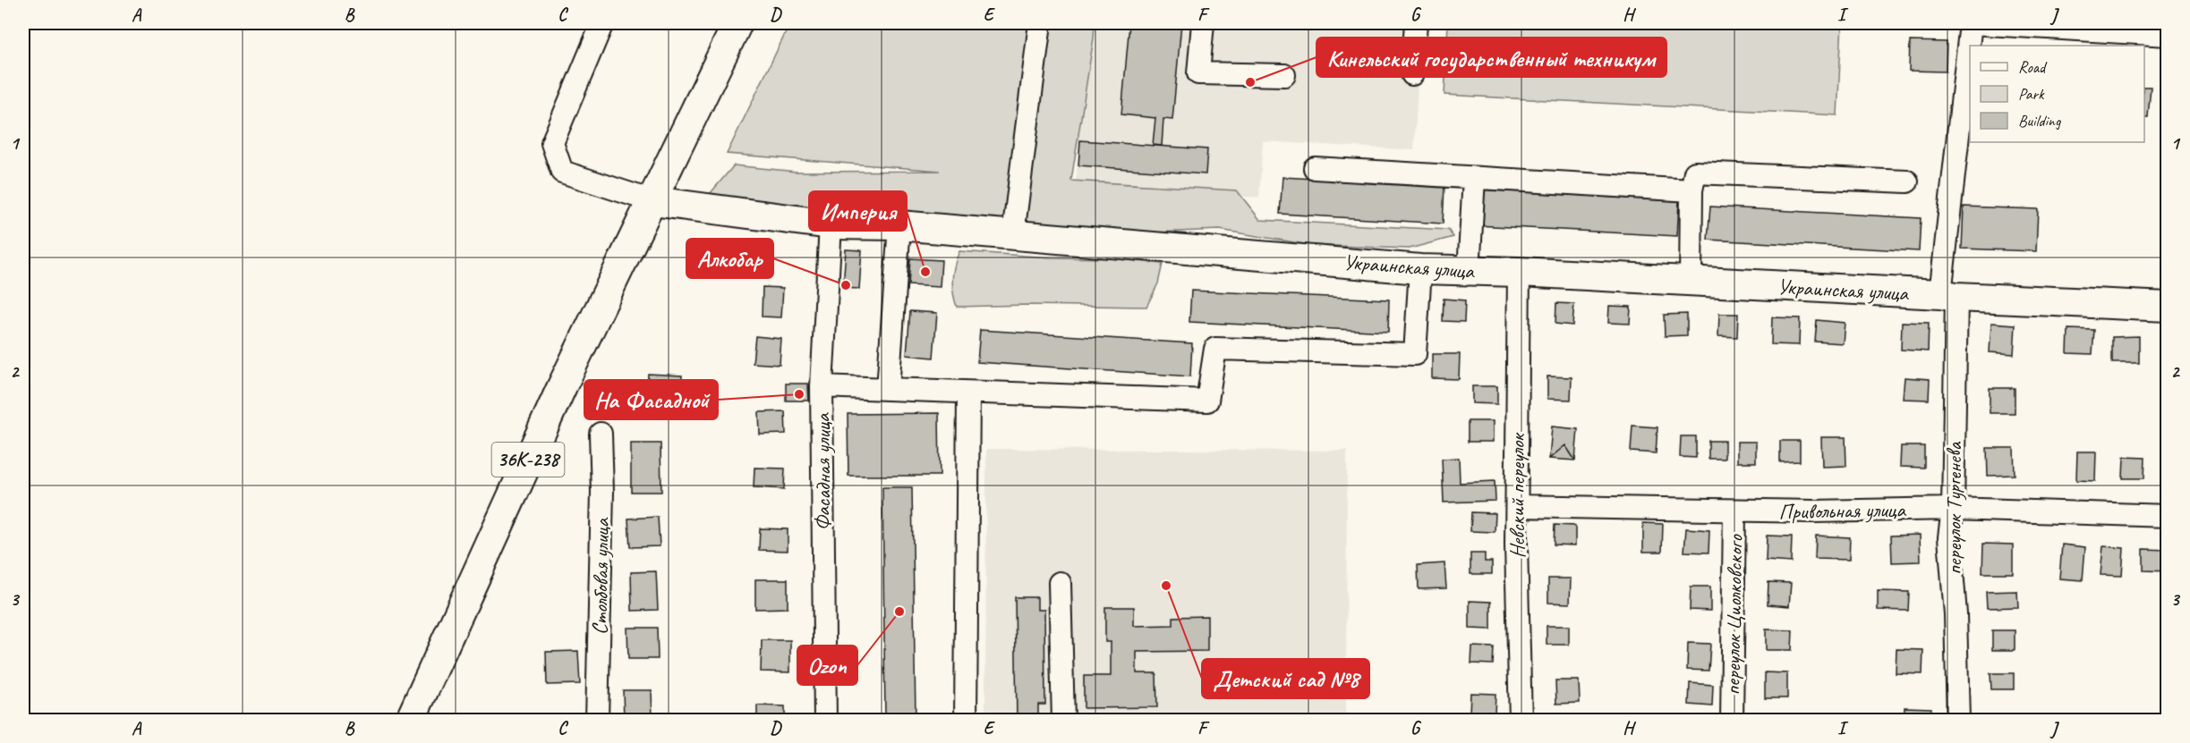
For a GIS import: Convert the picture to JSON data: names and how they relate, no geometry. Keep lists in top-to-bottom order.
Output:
{
  "streets": {
    "main road": ["Украинская улица", "36К-238"],
    "street": [
      "Фасадная улица",
      "Невский переулок",
      "переулок Тургенева",
      "Привольная улица",
      "Столбовая улица",
      "переулок Циолковского"
    ]
  },
  "crossings": [
    ["Украинская улица", "36К-238"],
    ["Украинская улица", "Фасадная улица"],
    ["Украинская улица", "Невский переулок"],
    ["Украинская улица", "переулок Тургенева"],
    ["Невский переулок", "Привольная улица"],
    ["переулок Тургенева", "Привольная улица"],
    ["Привольная улица", "переулок Циолковского"]
  ],
  "places": [
    "Кинельский государственный техникум",
    "Империя",
    "Алкобар",
    "На Фасадной",
    "Детский сад №8",
    "Ozon"
  ],
  "legend": ["Road", "Park", "Building"],
  "grid": {
    "columns": [
      "A",
      "B",
      "C",
      "D",
      "E",
      "F",
      "G",
      "H",
      "I",
      "J"
    ],
    "rows": ["1", "2", "3"]
  }
}
